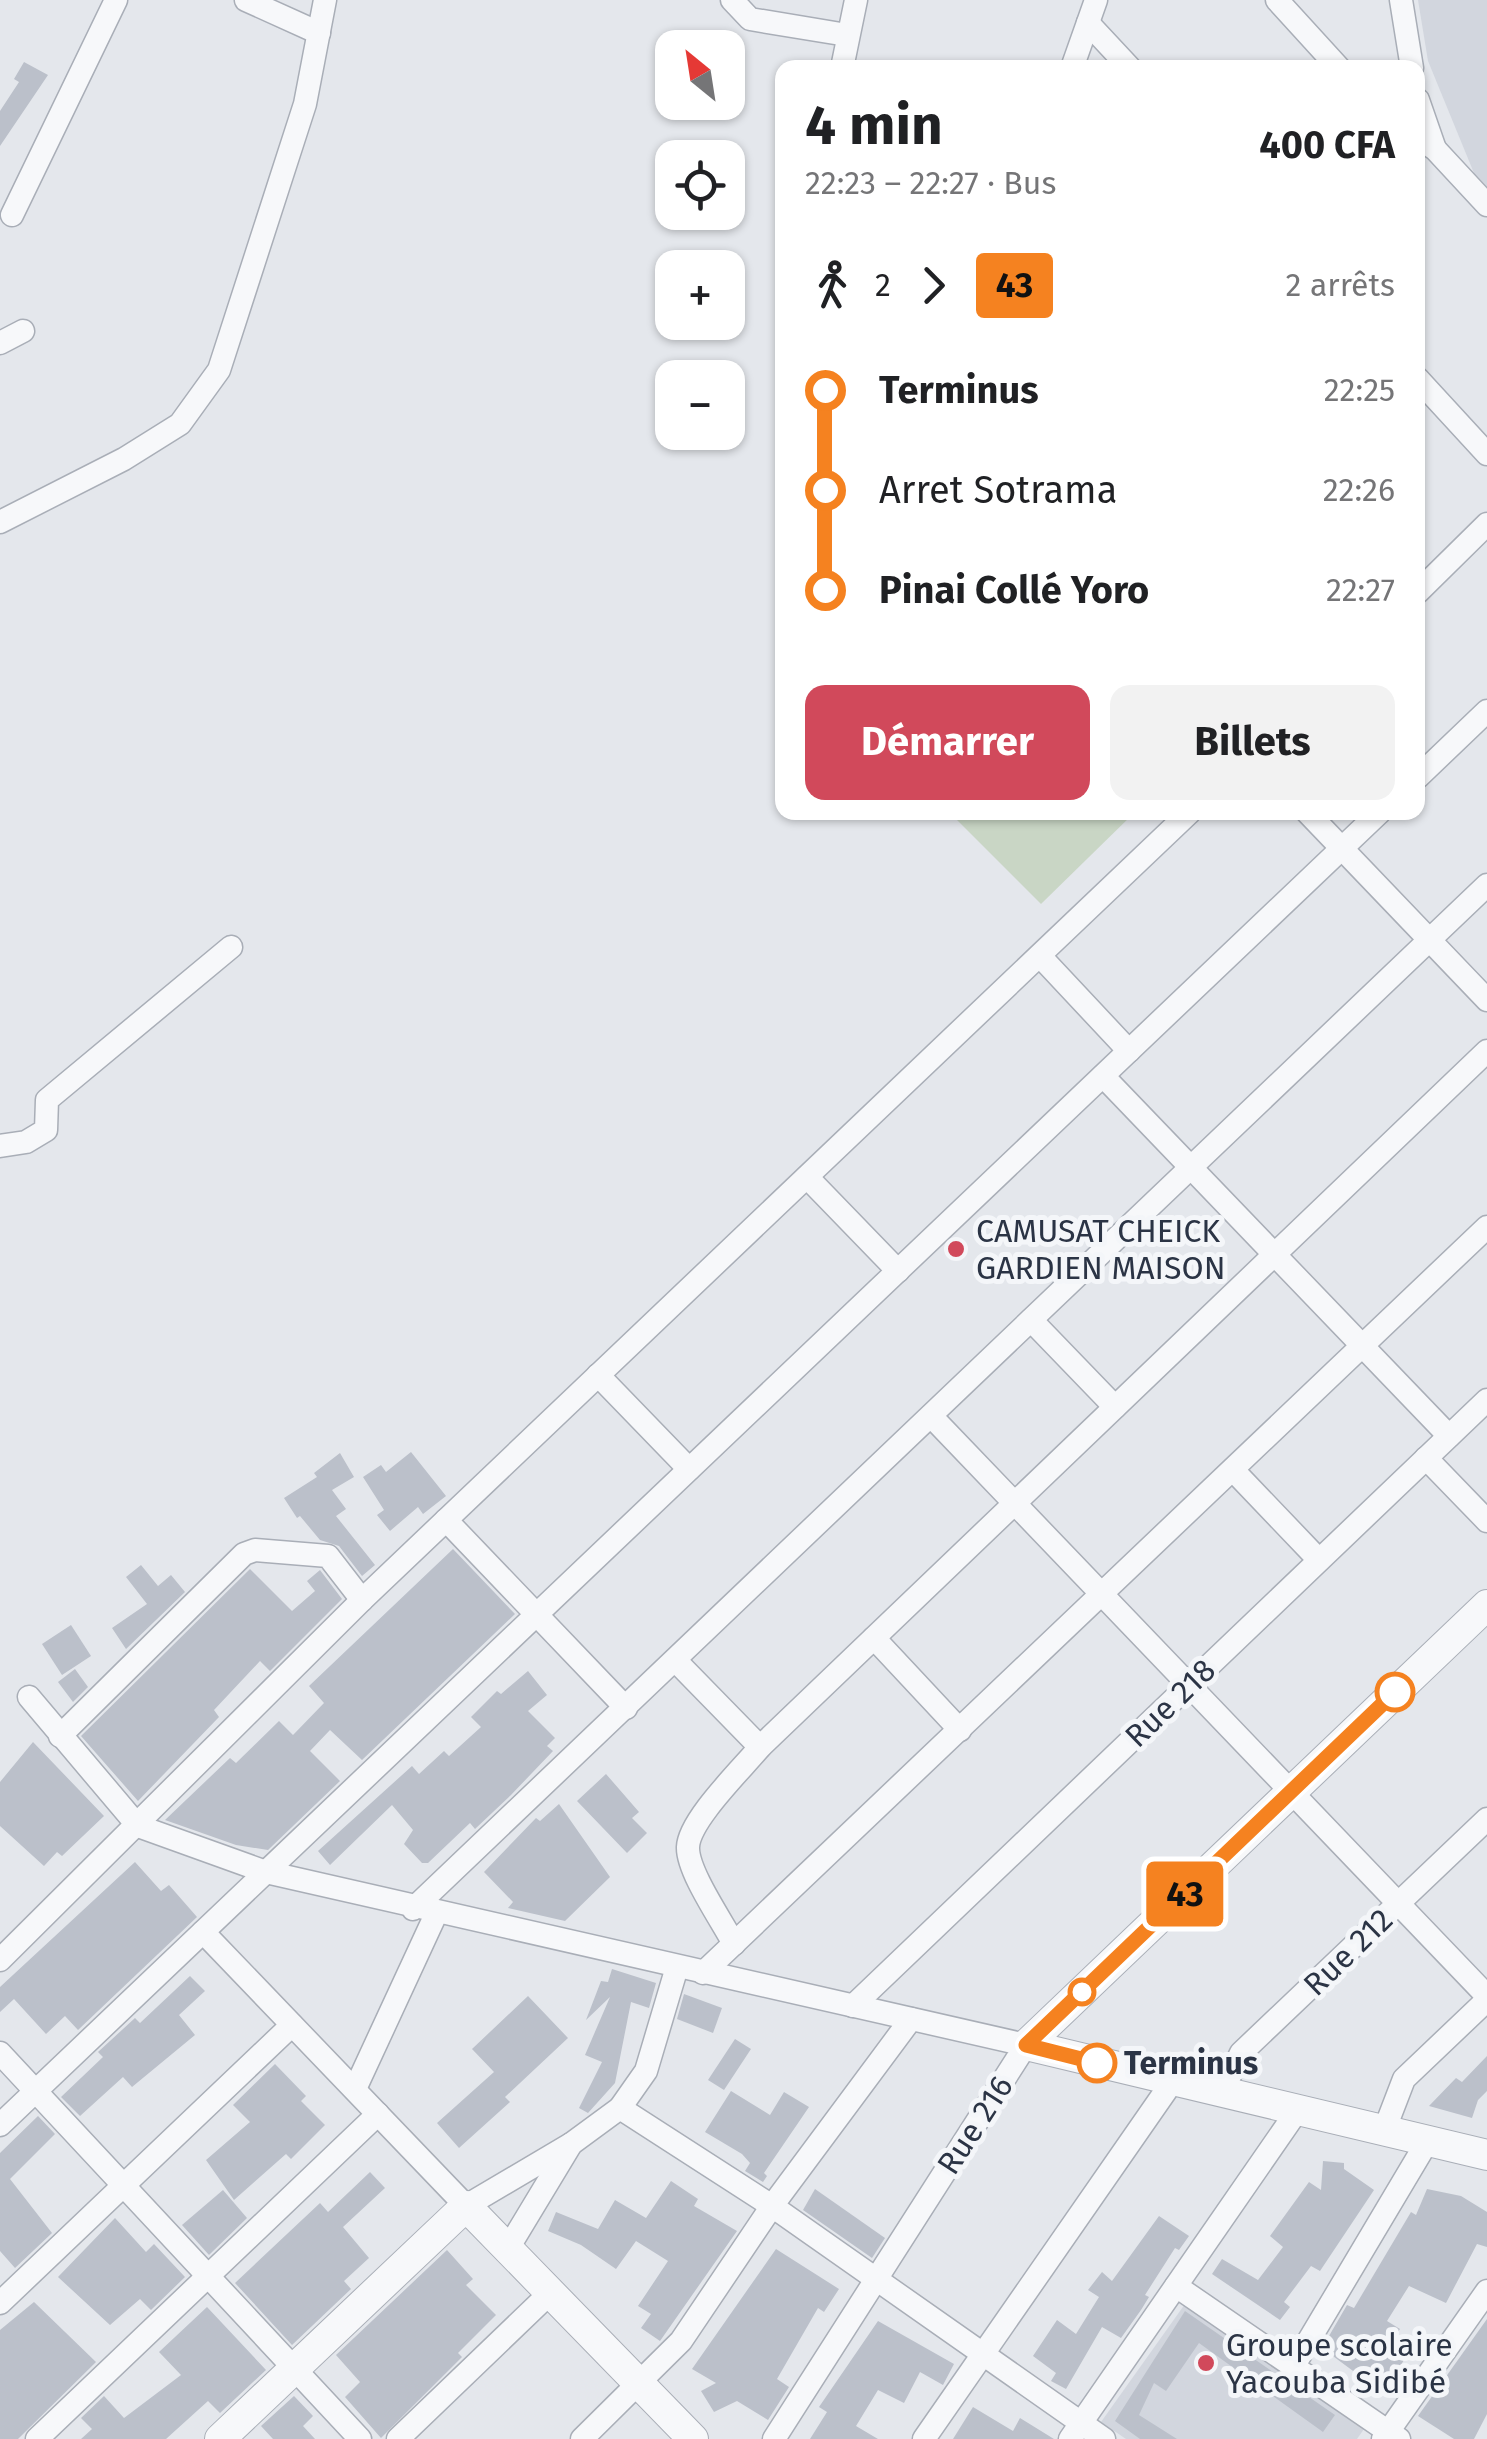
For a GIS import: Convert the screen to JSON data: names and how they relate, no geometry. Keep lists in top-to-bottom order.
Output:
{
  "streets": {
    "street": ["Rue 218", "Rue 212", "Rue 216"]
  },
  "places": ["CAMUSAT CHEICK GARDIEN MAISON", "Terminus", "Groupe scolaire Yacouba Sidibé"],
  "lines": ["bus line 43"],
  "north": "top left",
  "page": {
    "on_map": "43",
    "map_buttons": ["+", "−"],
    "heading": ["4 min", "22:23 – 22:27 · Bus", "400 CFA"],
    "legs": ["2", "43", "2 arrêts"],
    "list": [
      {
        "name": "Terminus",
        "value": "22:25"
      },
      {
        "name": "Arret Sotrama",
        "value": "22:26"
      },
      {
        "name": "Pinai Collé Yoro",
        "value": "22:27"
      }
    ],
    "buttons": ["Démarrer", "Billets"]
  }
}
